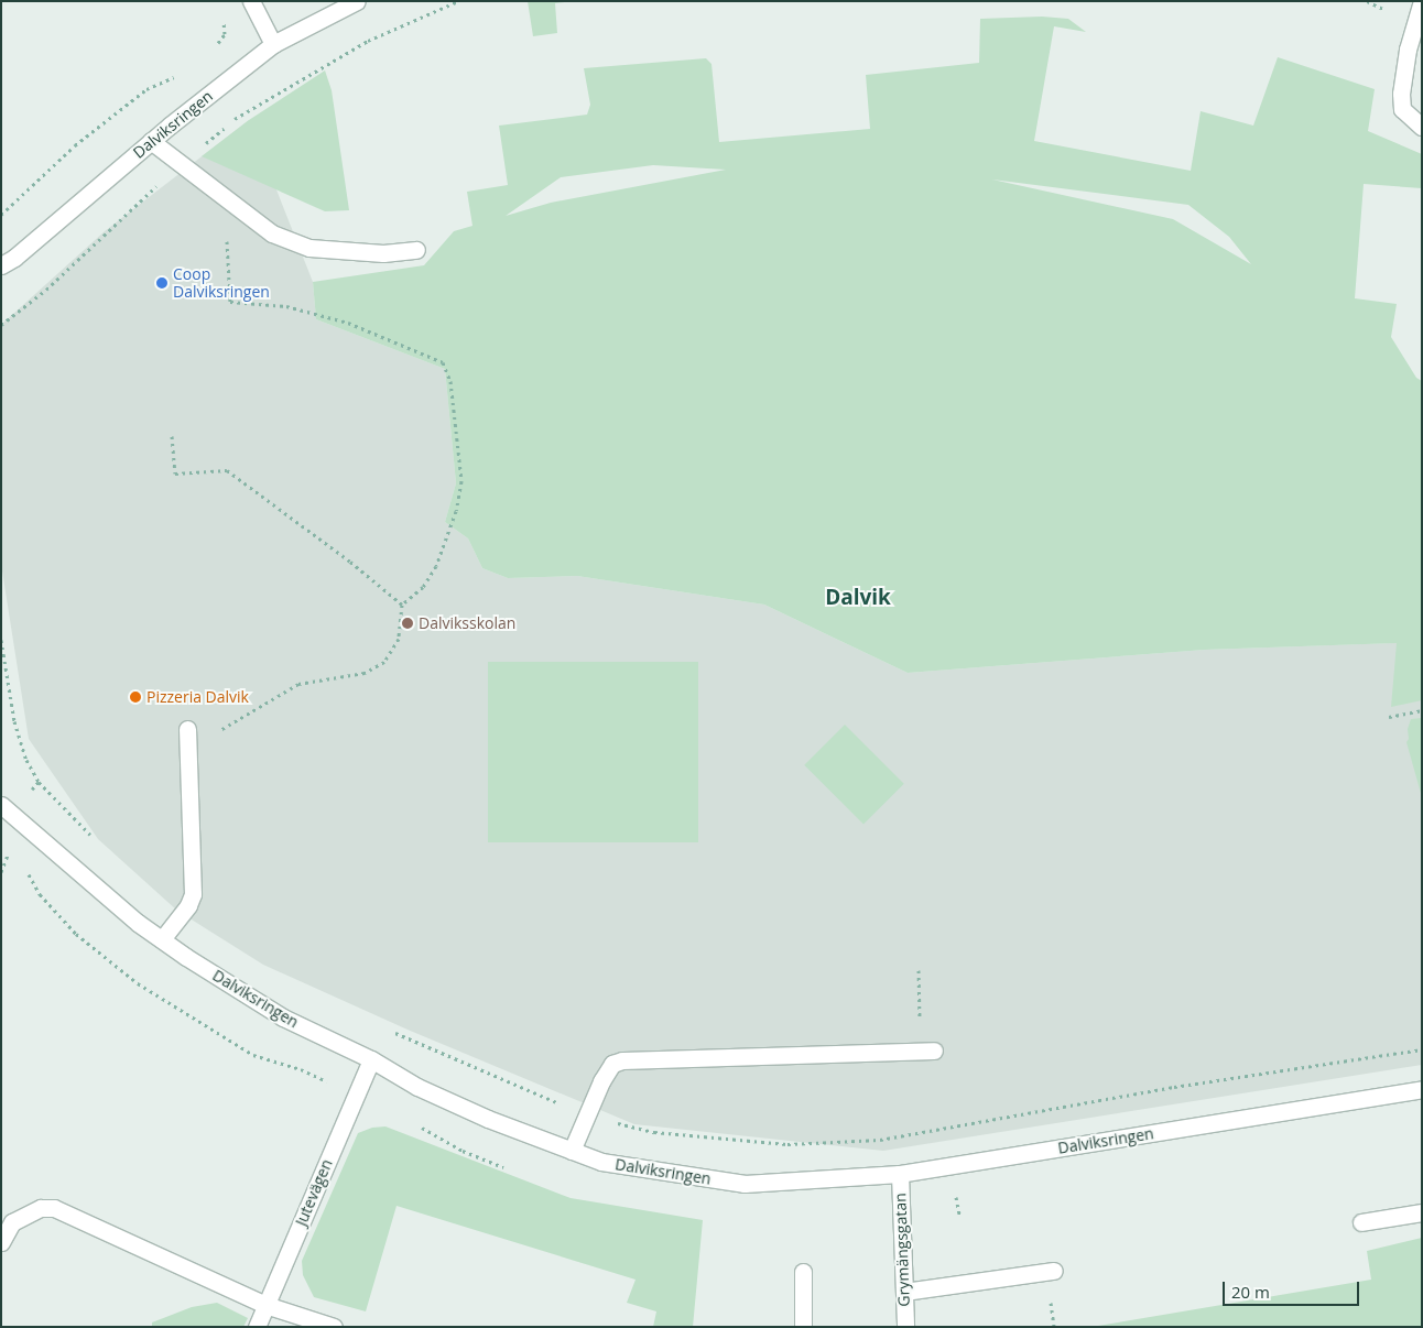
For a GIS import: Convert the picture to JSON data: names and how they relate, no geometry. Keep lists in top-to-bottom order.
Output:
{
  "streets": {
    "street": ["Dalviksringen", "Jutevägen", "Grymängsgatan"]
  },
  "crossings": [
    ["Dalviksringen", "Jutevägen"],
    ["Dalviksringen", "Grymängsgatan"]
  ],
  "districts": ["Dalvik"],
  "places": ["Coop Dalviksringen", "Dalviksskolan", "Pizzeria Dalvik"],
  "scale_bar": "20 m"
}
